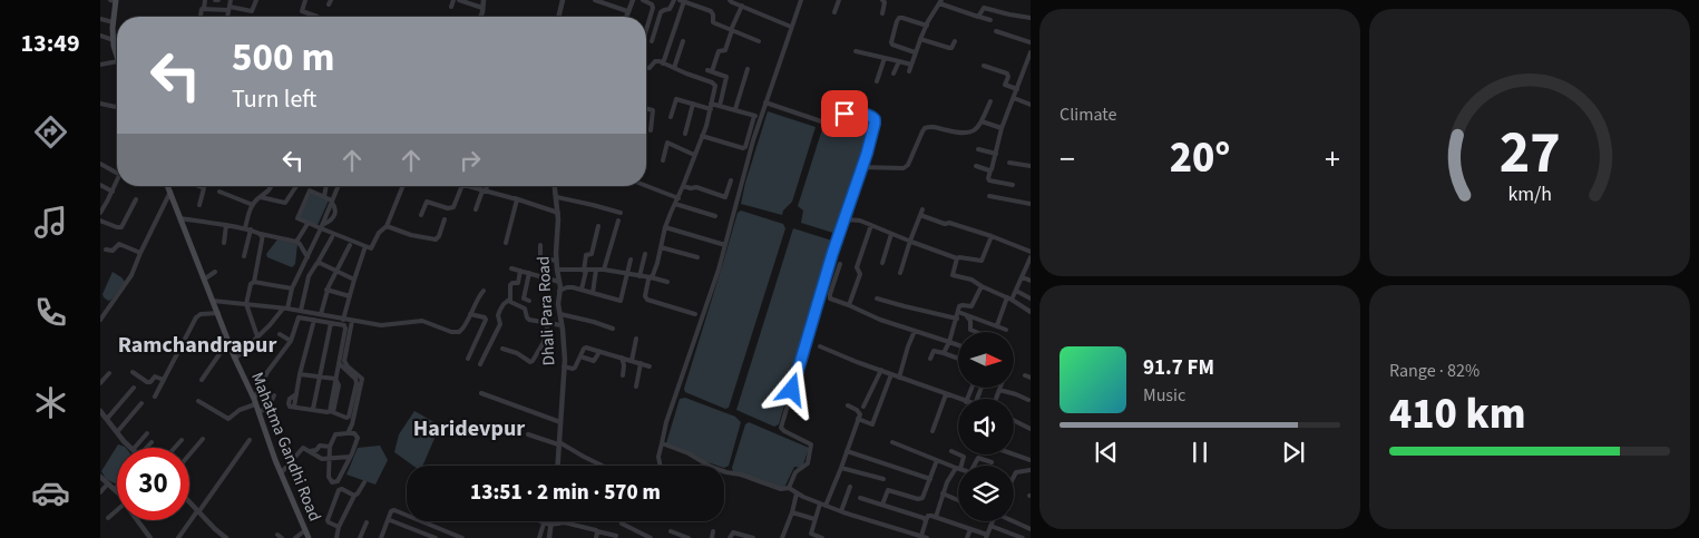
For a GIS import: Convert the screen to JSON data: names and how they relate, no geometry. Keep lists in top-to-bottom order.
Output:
{
  "streets": {
    "main road": ["Mahatma Gandhi Road"],
    "street": ["Dhali Para Road"]
  },
  "districts": ["Ramchandrapur", "Haridevpur"],
  "north": "right",
  "page": {
    "tabs": "13:49",
    "tile": [
      "Climate",
      ["Range · 82%", "410 km"]
    ],
    "turn": ["500 m", "Turn left"],
    "heat": ["−", "20°", "+"],
    "song": ["91.7 FM", "Music"],
    "limit": "30",
    "trip": "13:51 · 2 min · 570 m",
    "gauge": ["27", "km/h"]
  }
}
